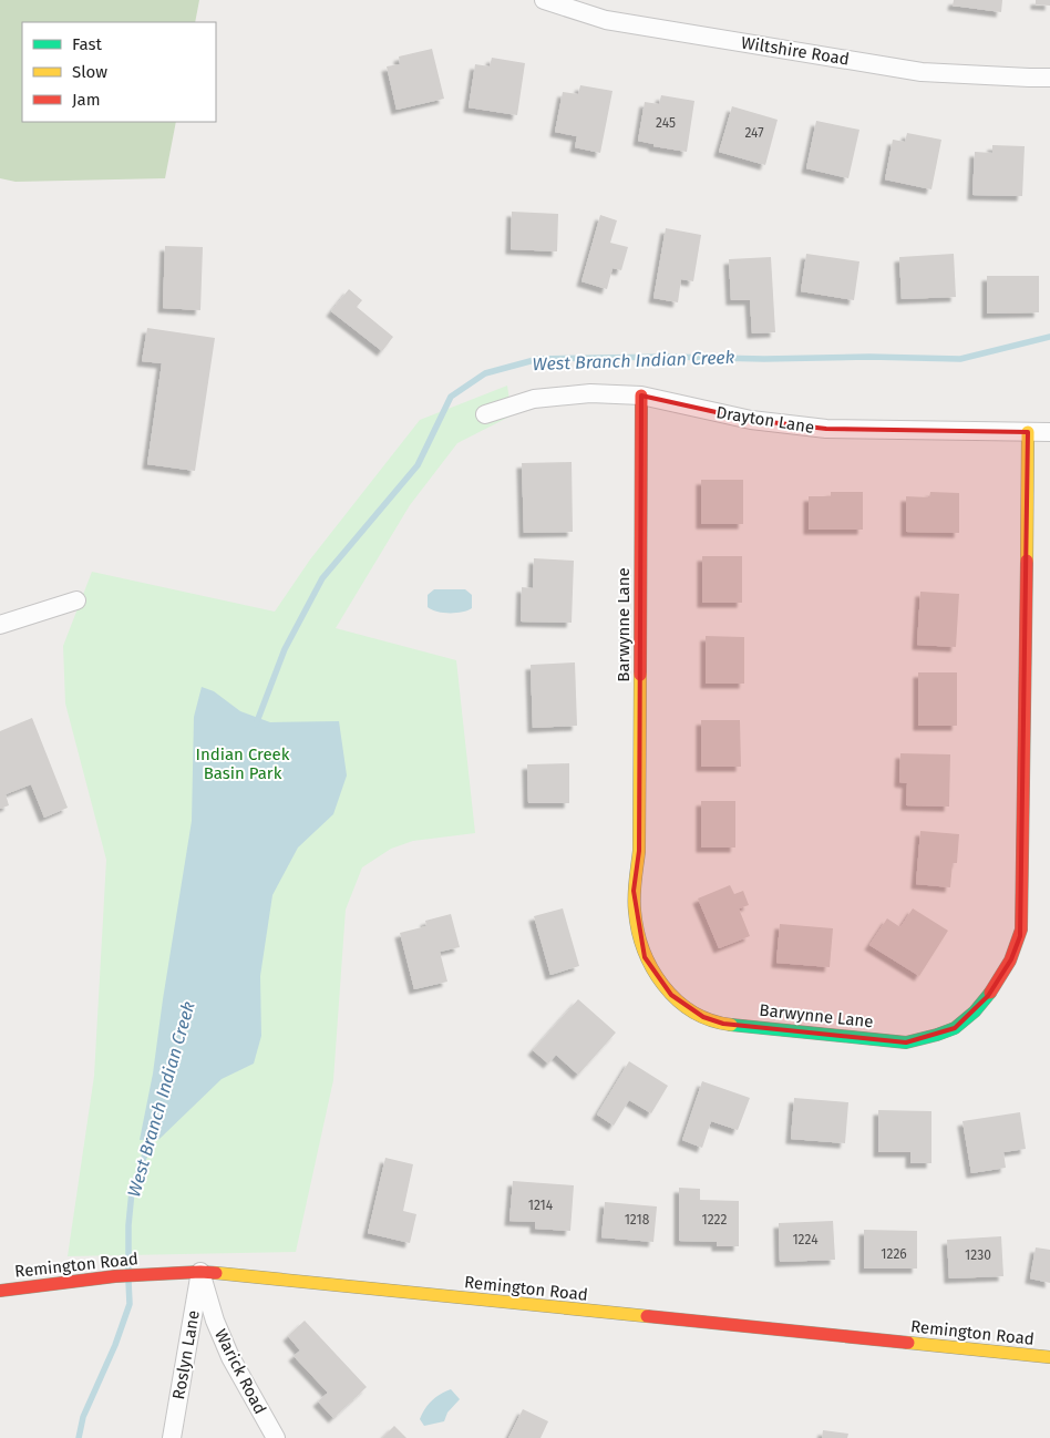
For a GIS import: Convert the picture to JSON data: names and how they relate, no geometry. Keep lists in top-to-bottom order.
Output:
{
  "streets": {
    "street": [
      "Wiltshire Road",
      "Drayton Lane",
      "Barwynne Lane",
      "Remington Road",
      "Roslyn Lane",
      "Warick Road"
    ]
  },
  "crossings": [
    ["Drayton Lane", "Barwynne Lane"],
    ["Remington Road", "Roslyn Lane"],
    ["Remington Road", "Warick Road"],
    ["Roslyn Lane", "Warick Road"]
  ],
  "water": ["West Branch Indian Creek"],
  "parks": ["Indian Creek Basin Park"],
  "house_numbers": [
    "245",
    "247",
    "1214",
    "1218",
    "1222",
    "1224",
    "1226",
    "1230"
  ],
  "legend": ["Fast", "Slow", "Jam"]
}
